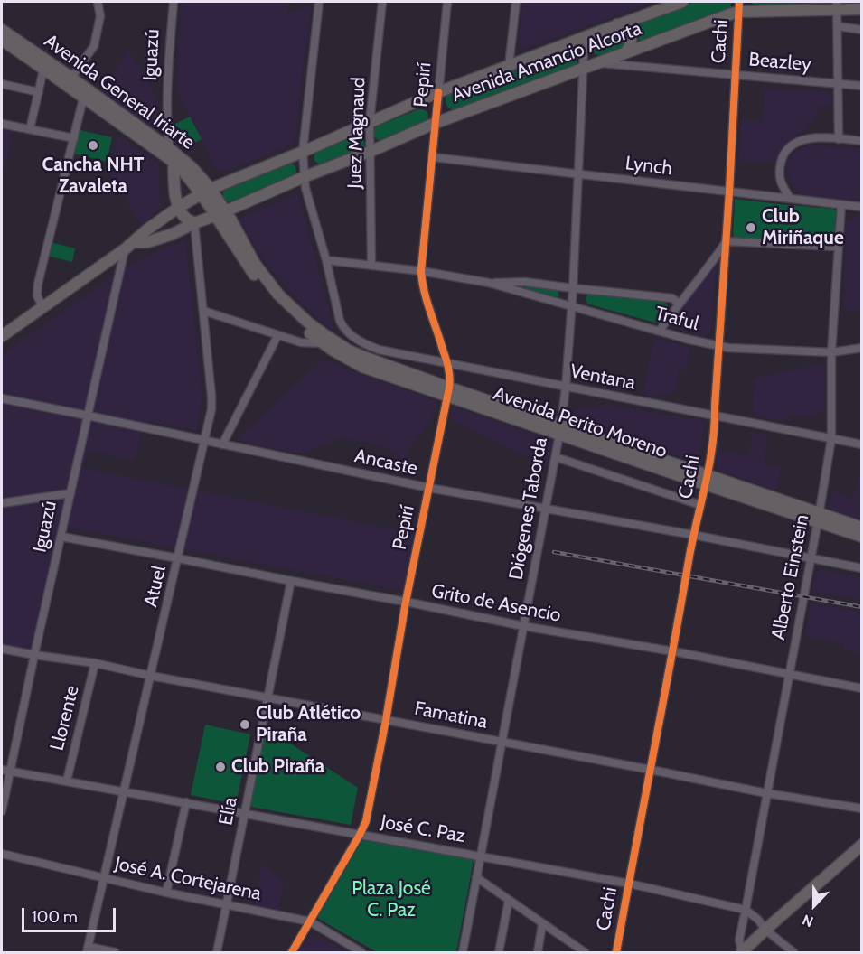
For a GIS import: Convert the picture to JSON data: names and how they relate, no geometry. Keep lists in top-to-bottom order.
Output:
{
  "streets": {
    "main road": [
      "Iguazú",
      "Avenida Amancio Alcorta",
      "Avenida General Iriarte",
      "Avenida Perito Moreno"
    ],
    "street": [
      "Cachi",
      "Beazley",
      "Pepirí",
      "Juez Magnaud",
      "Lynch",
      "Traful",
      "Ventana",
      "Ancaste",
      "Diógenes Taborda",
      "Alberto Einstein",
      "Atuel",
      "Grito de Asencio",
      "Famatina",
      "Llorente",
      "Elía",
      "José C. Paz",
      "José A. Cortejarena"
    ]
  },
  "crossings": [
    ["Cachi", "Avenida Amancio Alcorta"],
    ["Cachi", "Beazley"],
    ["Cachi", "Lynch"],
    ["Cachi", "Traful"],
    ["Cachi", "Ventana"],
    ["Cachi", "Avenida Perito Moreno"],
    ["Cachi", "Ancaste"],
    ["Cachi", "Grito de Asencio"],
    ["Cachi", "Famatina"],
    ["Cachi", "José C. Paz"],
    ["Iguazú", "Avenida Amancio Alcorta"],
    ["Iguazú", "Avenida General Iriarte"],
    ["Iguazú", "Ancaste"],
    ["Iguazú", "Grito de Asencio"],
    ["Iguazú", "Famatina"],
    ["Iguazú", "José C. Paz"],
    ["Avenida Amancio Alcorta", "Beazley"],
    ["Avenida Amancio Alcorta", "Pepirí"],
    ["Avenida Amancio Alcorta", "Avenida General Iriarte"],
    ["Avenida Amancio Alcorta", "Juez Magnaud"],
    ["Avenida Amancio Alcorta", "Avenida Perito Moreno"],
    ["Avenida Amancio Alcorta", "Diógenes Taborda"],
    ["Avenida Amancio Alcorta", "Atuel"],
    ["Pepirí", "Lynch"],
    ["Pepirí", "Traful"],
    ["Pepirí", "Ventana"],
    ["Pepirí", "Avenida Perito Moreno"],
    ["Pepirí", "Ancaste"],
    ["Pepirí", "Grito de Asencio"],
    ["Pepirí", "Famatina"],
    ["Pepirí", "José C. Paz"],
    ["Pepirí", "José A. Cortejarena"],
    ["Avenida General Iriarte", "Avenida Perito Moreno"],
    ["Juez Magnaud", "Traful"],
    ["Lynch", "Diógenes Taborda"],
    ["Lynch", "Alberto Einstein"],
    ["Traful", "Ventana"],
    ["Traful", "Diógenes Taborda"],
    ["Traful", "Alberto Einstein"],
    ["Ventana", "Diógenes Taborda"],
    ["Ventana", "Alberto Einstein"],
    ["Avenida Perito Moreno", "Diógenes Taborda"],
    ["Avenida Perito Moreno", "Alberto Einstein"],
    ["Ancaste", "Diógenes Taborda"],
    ["Ancaste", "Alberto Einstein"],
    ["Ancaste", "Atuel"],
    ["Diógenes Taborda", "Grito de Asencio"],
    ["Diógenes Taborda", "Famatina"],
    ["Diógenes Taborda", "José C. Paz"],
    ["Alberto Einstein", "Grito de Asencio"],
    ["Alberto Einstein", "Famatina"],
    ["Alberto Einstein", "José C. Paz"],
    ["Atuel", "Grito de Asencio"],
    ["Atuel", "Famatina"],
    ["Atuel", "José C. Paz"],
    ["Atuel", "José A. Cortejarena"],
    ["Grito de Asencio", "Elía"],
    ["Famatina", "Llorente"],
    ["Famatina", "Elía"],
    ["Llorente", "José C. Paz"],
    ["Elía", "José C. Paz"],
    ["Elía", "José A. Cortejarena"]
  ],
  "parks": ["Plaza José C. Paz"],
  "places": [
    "Cancha NHT Zavaleta",
    "Club Miriñaque",
    "Club Atlético Piraña",
    "Club Piraña"
  ],
  "scale_bar": "100 m",
  "north": "bottom"
}
